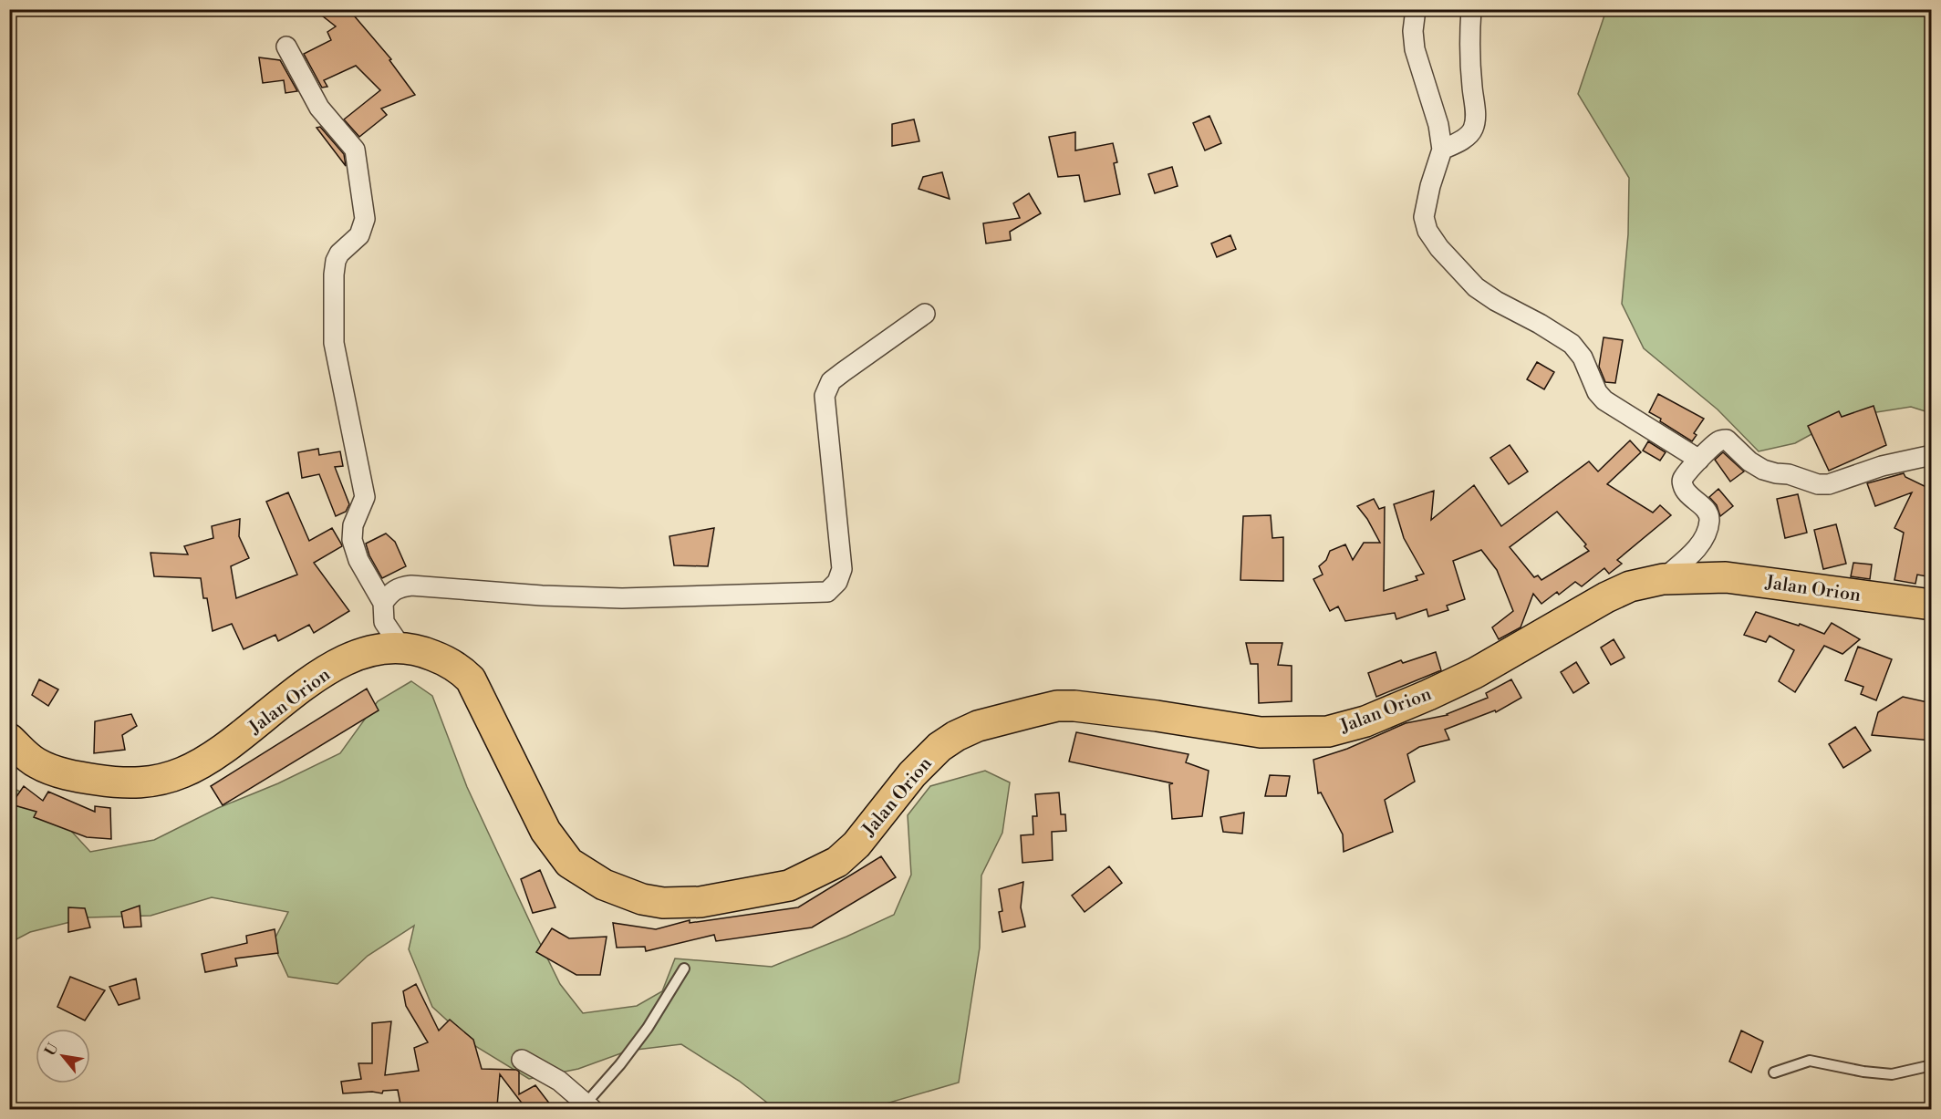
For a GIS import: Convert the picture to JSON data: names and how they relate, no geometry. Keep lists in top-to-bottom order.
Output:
{
  "streets": {
    "highway": ["Jalan Orion"]
  },
  "north": "top left"
}
